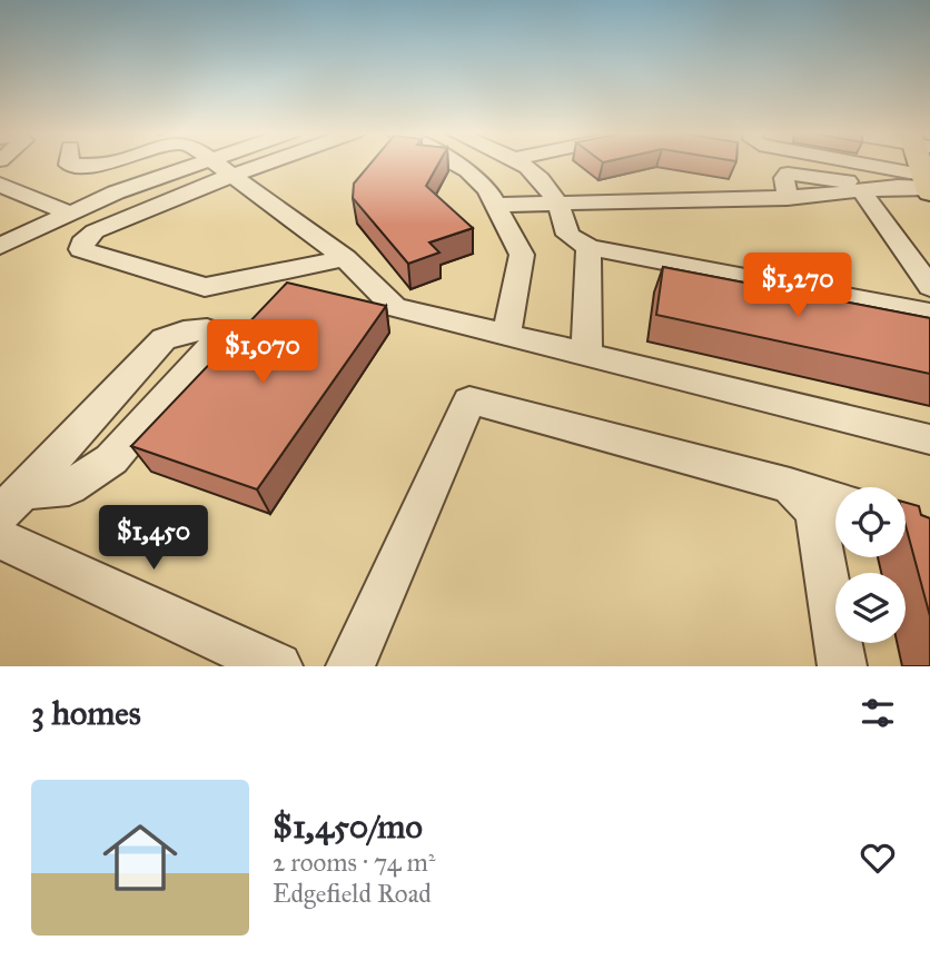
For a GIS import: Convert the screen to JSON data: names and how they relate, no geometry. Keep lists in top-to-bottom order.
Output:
{
  "page": {
    "price": ["$1,270", "$1,070", "$1,450"],
    "heading": "3 homes",
    "list": [
      {
        "name": "$1,450/mo",
        "note": "2 rooms · 74 m² · Edgefield Road"
      }
    ]
  }
}
